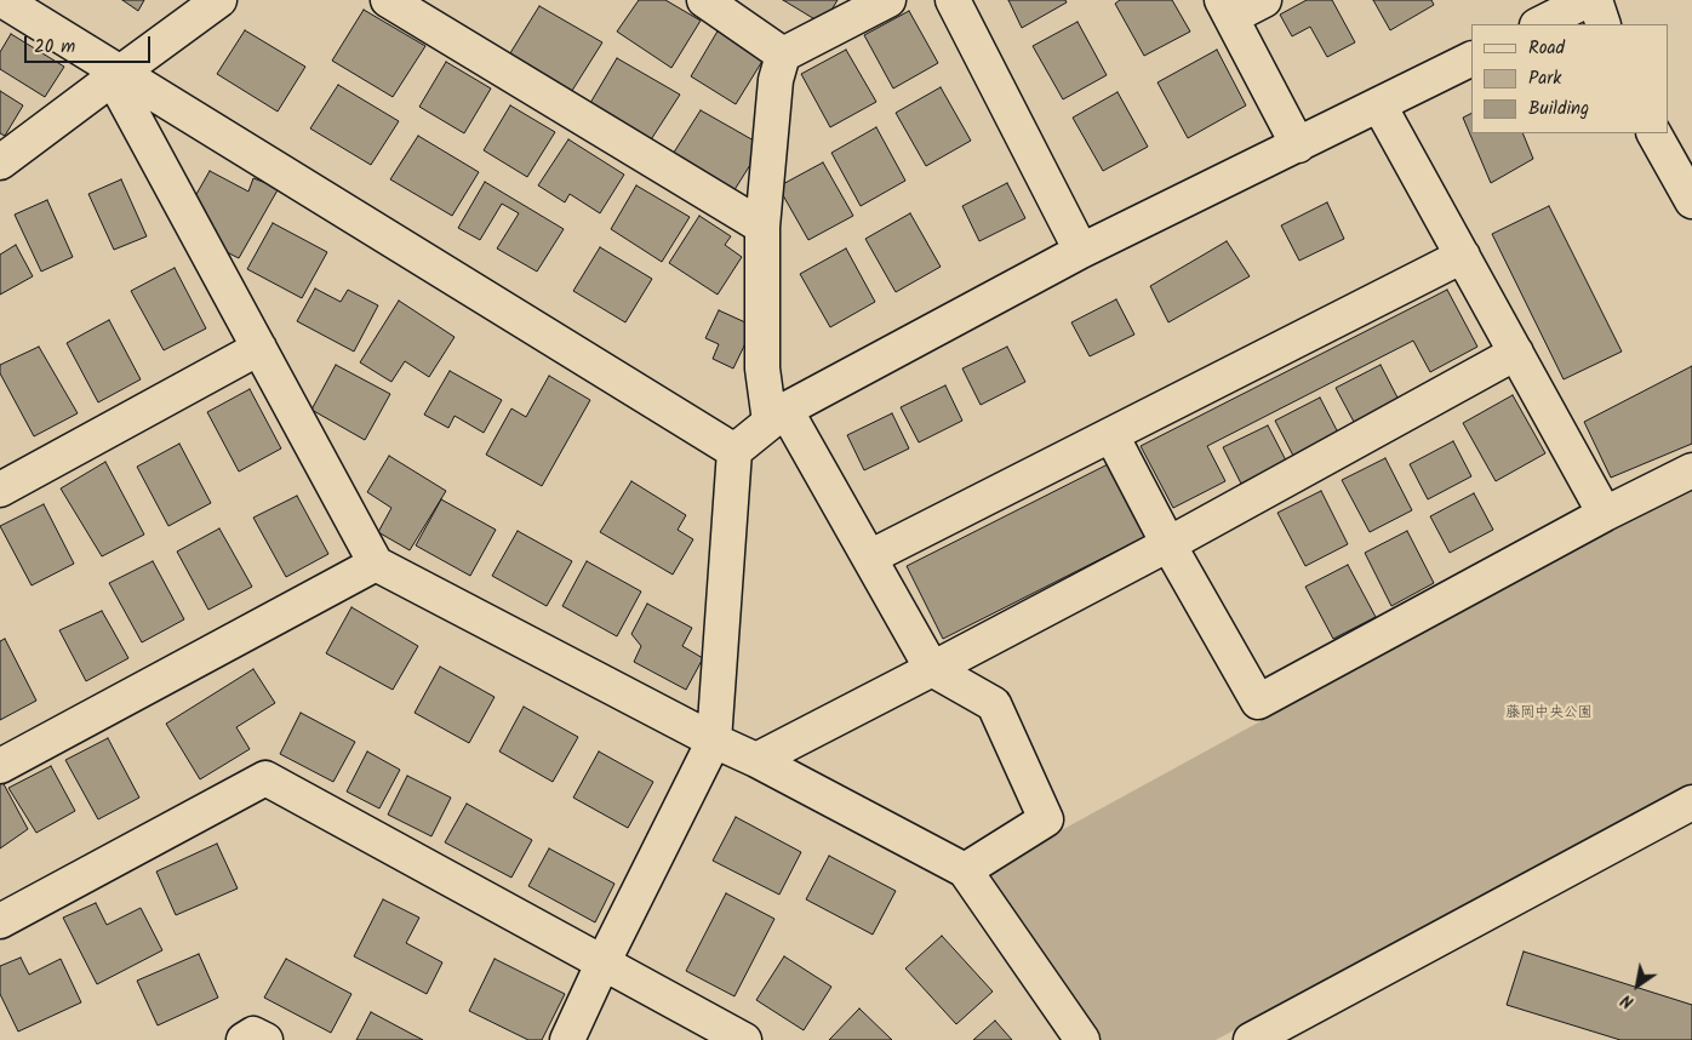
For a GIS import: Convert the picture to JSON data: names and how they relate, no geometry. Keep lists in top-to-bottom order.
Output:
{
  "parks": ["藤岡中央公園"],
  "legend": ["Road", "Park", "Building"],
  "scale_bar": "20 m",
  "north": "bottom left"
}
